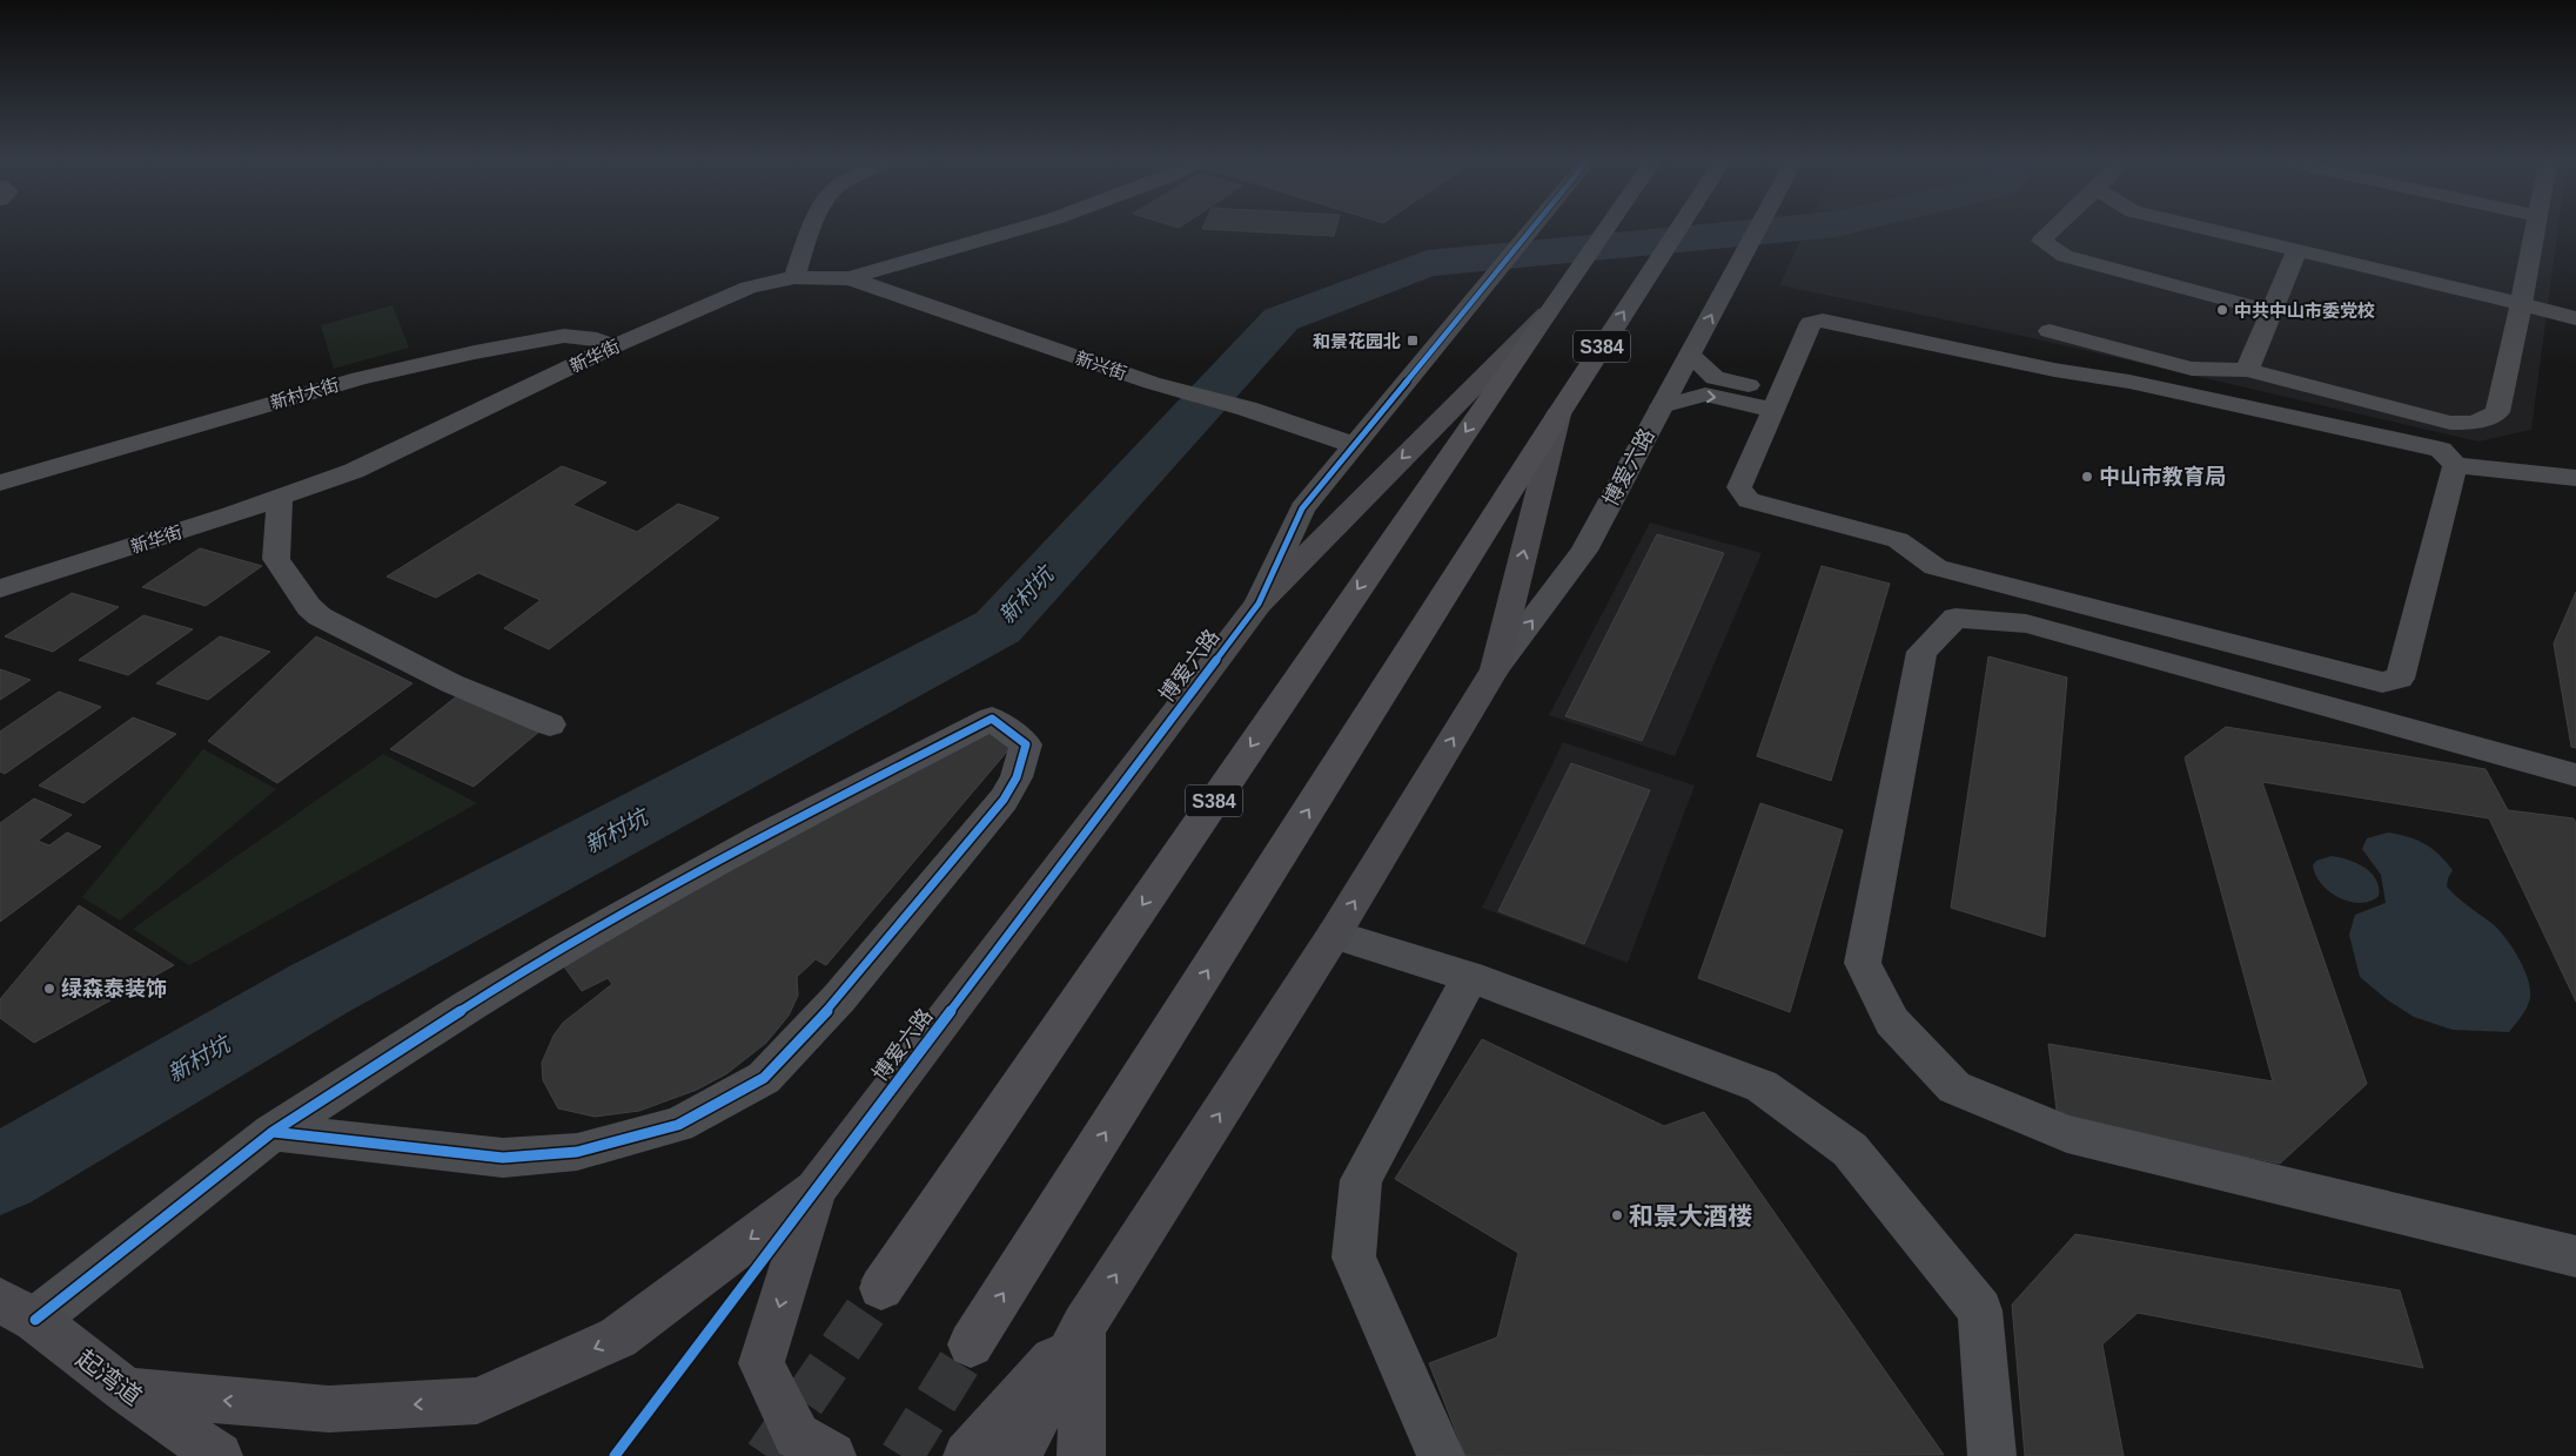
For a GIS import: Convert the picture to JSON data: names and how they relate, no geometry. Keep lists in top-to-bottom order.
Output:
{
  "streets": {
    "highway": ["S384"],
    "main road": ["博爱六路", "起湾道"],
    "street": ["新华街", "新兴街", "新村大街"]
  },
  "crossings": [
    ["新华街", "新兴街"],
    ["新华街", "新村大街"],
    ["新兴街", "博爱六路"]
  ],
  "water": ["新村坑"],
  "places": {
    "other": [
      "中共中山市委党校",
      "中山市教育局",
      "绿森泰装饰",
      "和景大酒楼"
    ],
    "transit": ["和景花园北"]
  }
}
